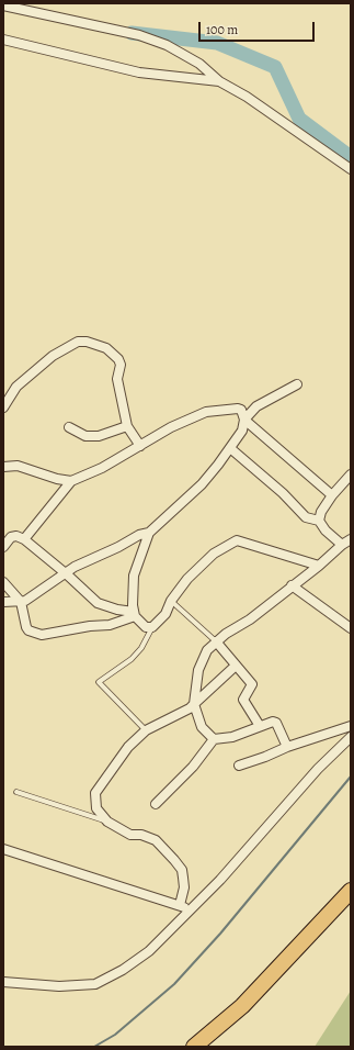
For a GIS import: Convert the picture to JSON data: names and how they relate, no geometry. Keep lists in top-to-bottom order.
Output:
{
  "scale_bar": "100 m"
}
